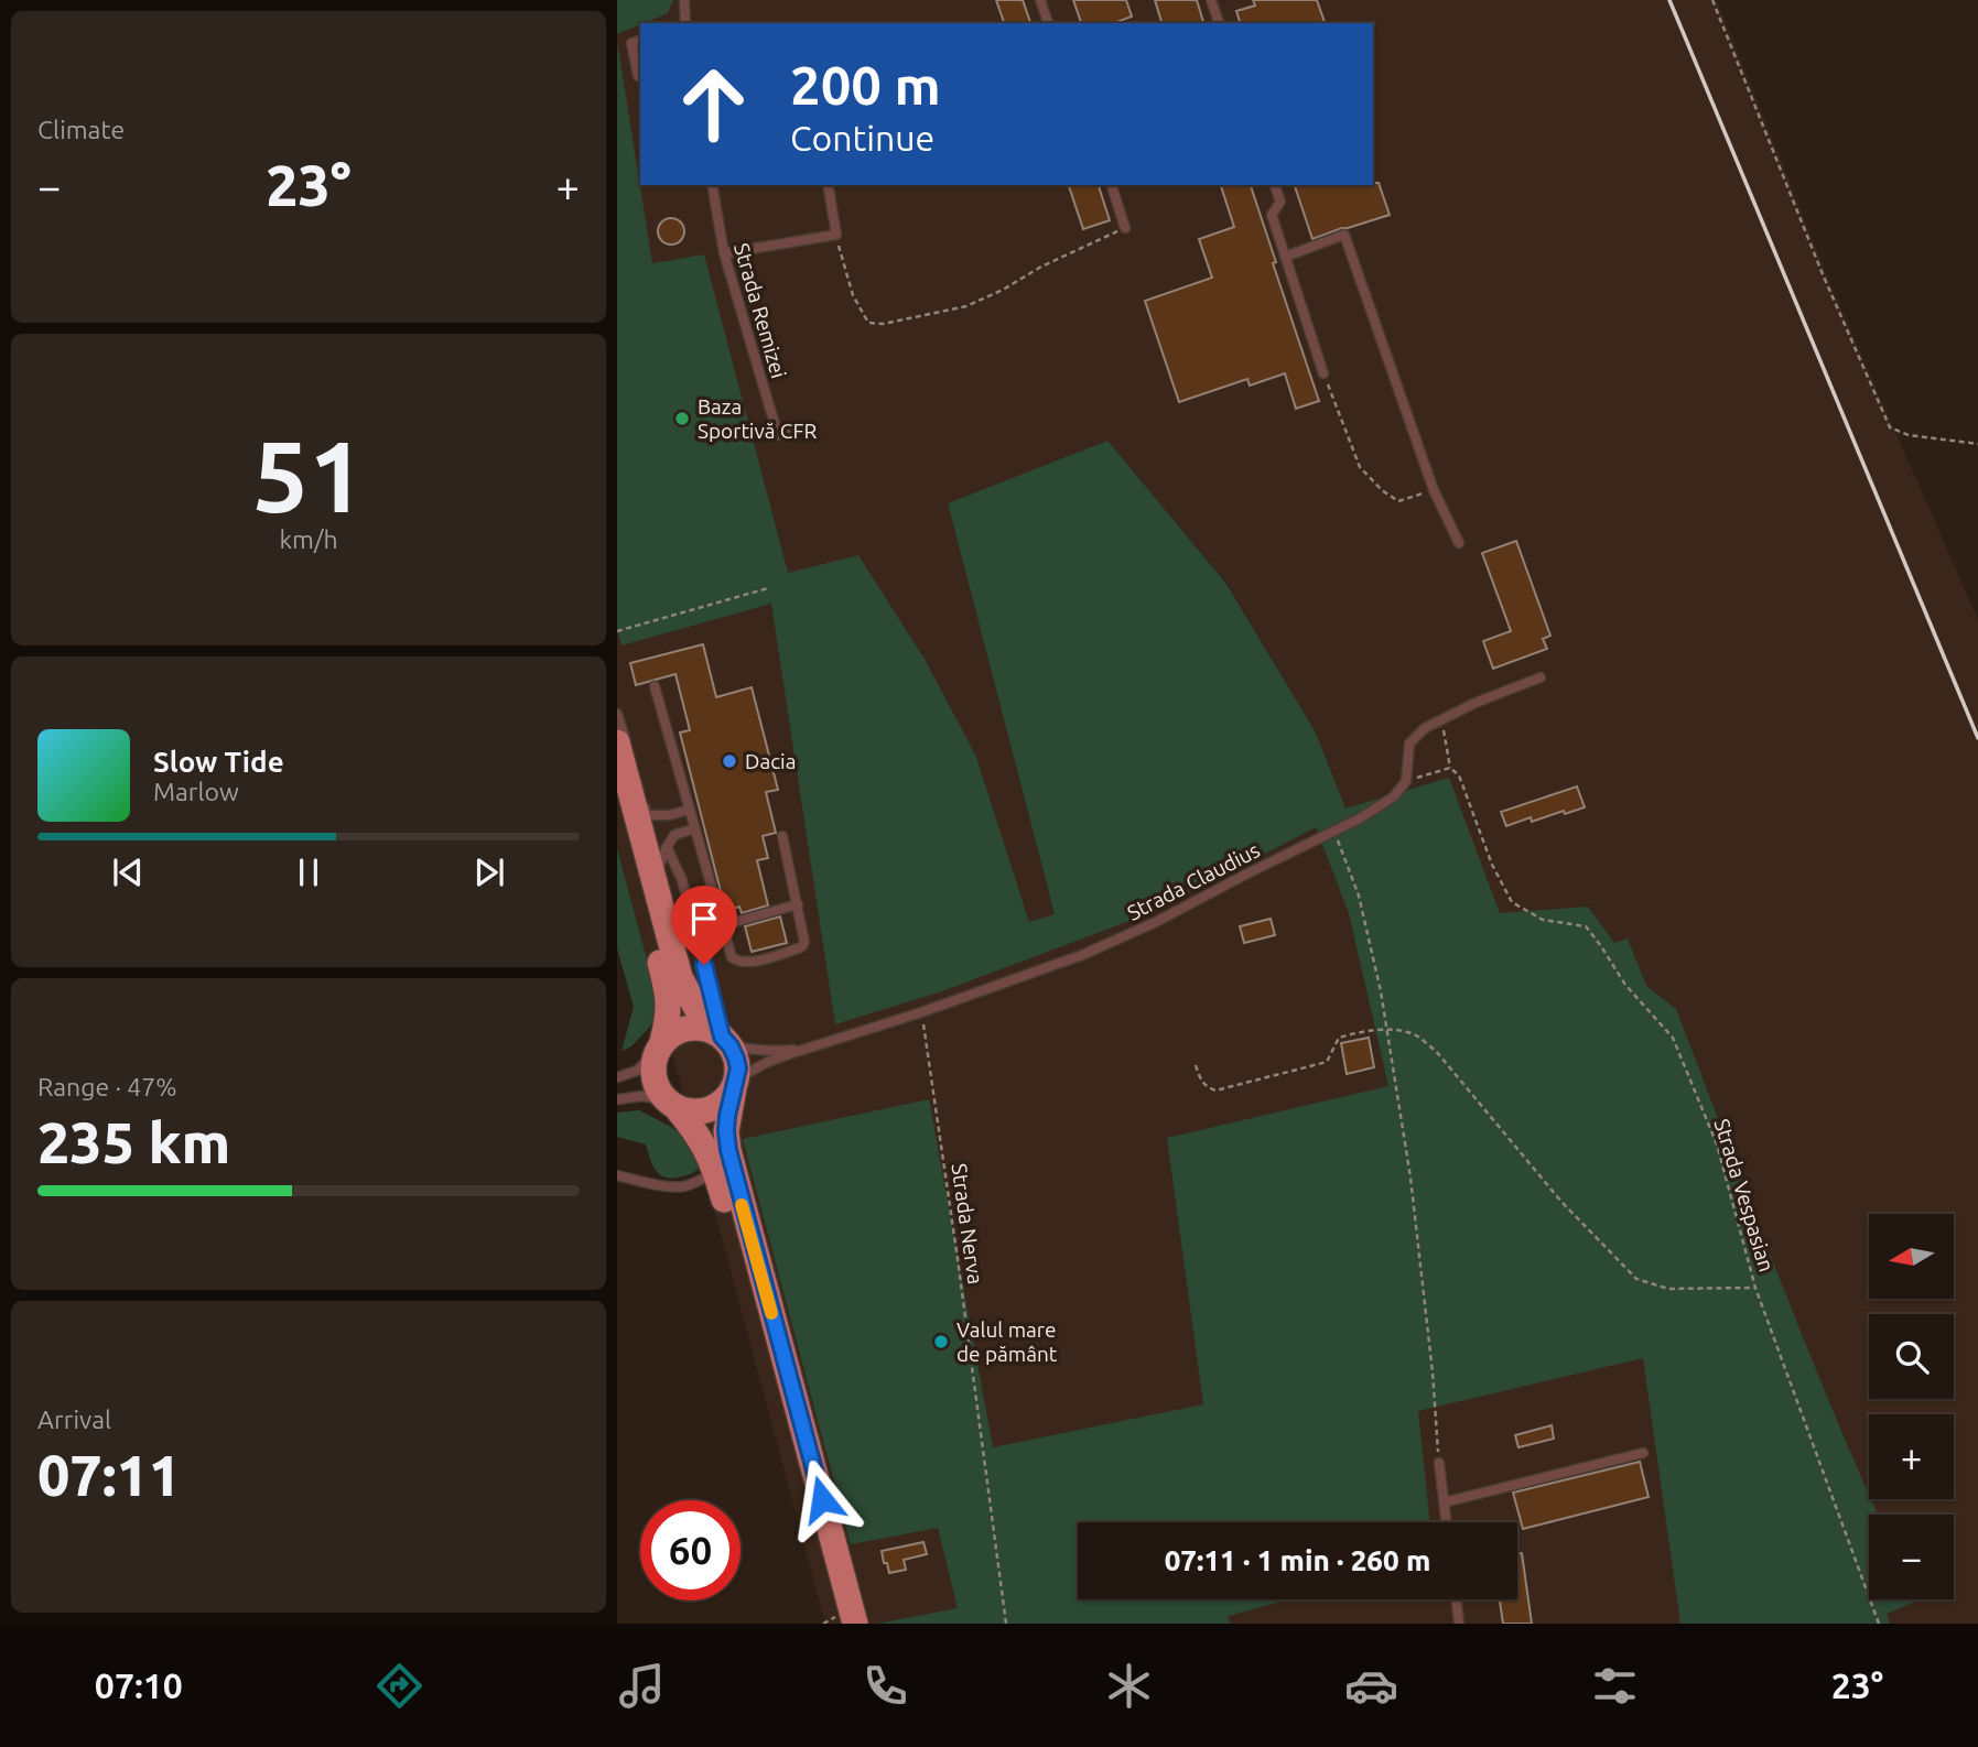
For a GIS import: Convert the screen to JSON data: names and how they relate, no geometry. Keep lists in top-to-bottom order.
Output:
{
  "streets": {
    "lane": ["Strada Remizei", "Strada Claudius"],
    "path": ["Strada Vespasian", "Strada Nerva"]
  },
  "crossings": [
    ["Strada Claudius", "Strada Nerva"]
  ],
  "places": ["Baza Sportivă CFR", "Dacia", "Valul mare de pământ"],
  "north": "left",
  "page": {
    "tile": [
      "Climate",
      ["51", "km/h"],
      ["Range · 47%", "235 km"],
      ["Arrival", "07:11"]
    ],
    "turn": ["200 m", "Continue"],
    "heat": ["−", "23°", "+"],
    "song": ["Slow Tide", "Marlow"],
    "map_buttons": ["+", "−"],
    "limit": "60",
    "trip": "07:11 · 1 min · 260 m",
    "tabs": ["07:10", "23°"]
  }
}
